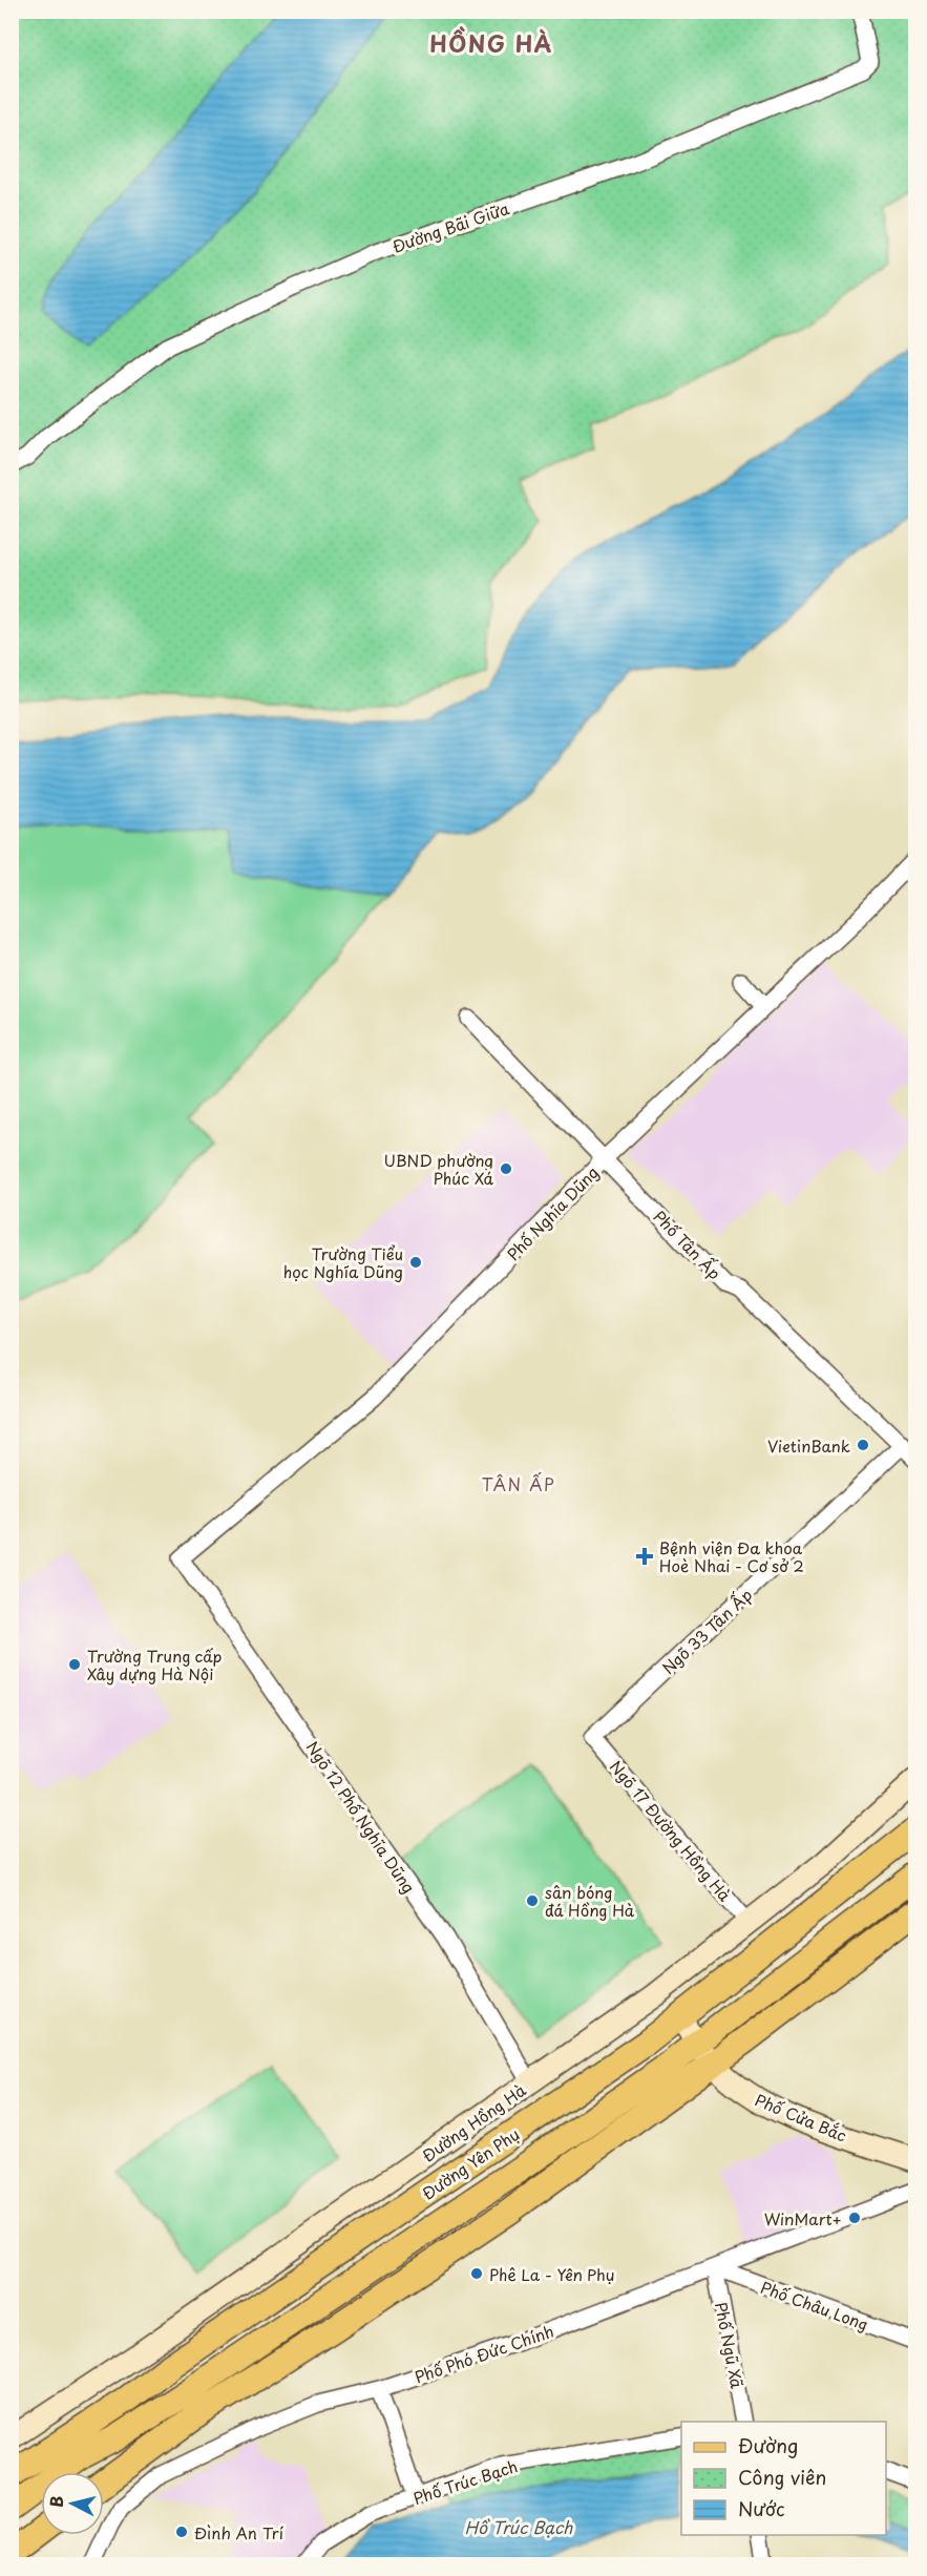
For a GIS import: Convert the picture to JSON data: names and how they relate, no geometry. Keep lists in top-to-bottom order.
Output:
{
  "streets": {
    "main road": ["Đường Yên Phụ"],
    "street": [
      "Đường Bãi Giữa",
      "Phố Nghĩa Dũng",
      "Phố Tân Ấp",
      "Ngõ 33 Tân Ấp",
      "Ngõ 12 Phố Nghĩa Dũng",
      "Ngõ 17 Đường Hồng Hà",
      "Phố Cửa Bắc",
      "Đường Hồng Hà",
      "Phố Châu Long",
      "Phố Ngũ Xã",
      "Phố Phó Đức Chính",
      "Phố Trúc Bạch"
    ]
  },
  "crossings": [
    ["Phố Nghĩa Dũng", "Phố Tân Ấp"],
    ["Phố Nghĩa Dũng", "Ngõ 12 Phố Nghĩa Dũng"],
    ["Phố Tân Ấp", "Ngõ 33 Tân Ấp"],
    ["Ngõ 33 Tân Ấp", "Ngõ 17 Đường Hồng Hà"],
    ["Ngõ 12 Phố Nghĩa Dũng", "Đường Hồng Hà"],
    ["Ngõ 17 Đường Hồng Hà", "Đường Hồng Hà"],
    ["Phố Cửa Bắc", "Đường Yên Phụ"],
    ["Phố Châu Long", "Phố Ngũ Xã"],
    ["Phố Châu Long", "Phố Phó Đức Chính"],
    ["Phố Ngũ Xã", "Phố Phó Đức Chính"]
  ],
  "districts": ["HỒNG HÀ", "TÂN ẤP"],
  "water": ["Hồ Trúc Bạch"],
  "places": {
    "other": [
      "UBND phường Phúc Xá",
      "Trường Tiểu học Nghĩa Dũng",
      "VietinBank",
      "Trường Trung cấp Xây dựng Hà Nội",
      "sân bóng đá Hồng Hà",
      "WinMart+",
      "Phê La - Yên Phụ",
      "Đình An Trí"
    ],
    "health": ["Bệnh viện Đa khoa Hoè Nhai - Cơ sở 2"]
  },
  "legend": ["Đường", "Công viên", "Nước"],
  "north": "left"
}
